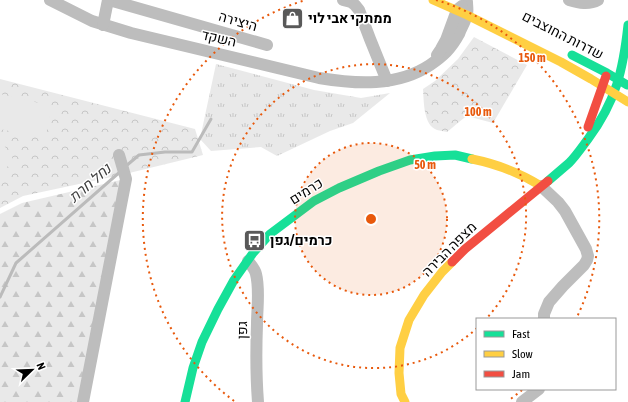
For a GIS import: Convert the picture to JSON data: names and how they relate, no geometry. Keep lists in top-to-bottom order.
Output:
{
  "streets": {
    "street": [
      "היצירה",
      "שדרות החוצבים",
      "השקד",
      "כרמים",
      "מצפה הבירה",
      "גפן"
    ]
  },
  "crossings": [
    ["היצירה", "השקד"],
    ["שדרות החוצבים", "מצפה הבירה"],
    ["כרמים", "מצפה הבירה"],
    ["כרמים", "גפן"]
  ],
  "water": ["נחל חרת"],
  "places": {
    "shop": ["ממתקי אבי לוי"],
    "bus stop": ["כרמים/גפן"]
  },
  "legend": ["Fast", "Slow", "Jam"],
  "north": "top right",
  "rings": ["150 m", "100 m", "50 m"]
}
